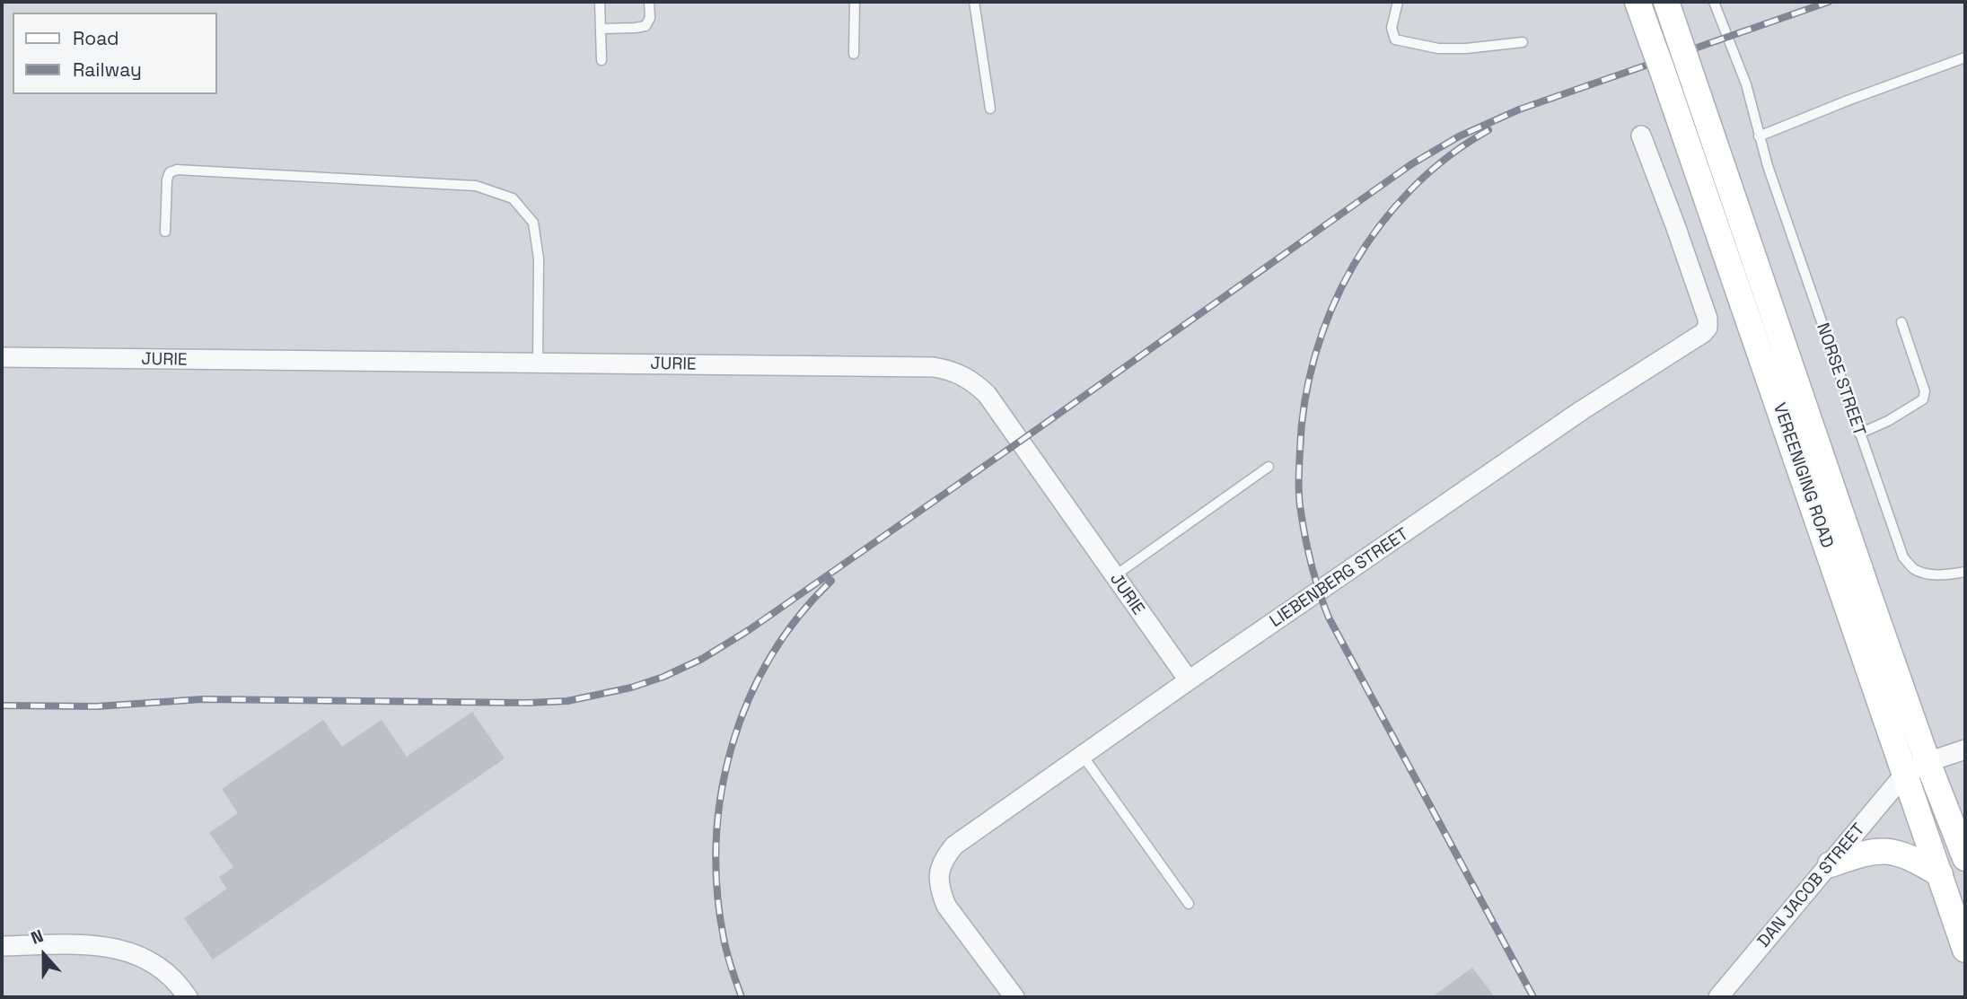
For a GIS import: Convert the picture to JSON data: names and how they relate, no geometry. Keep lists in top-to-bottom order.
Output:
{
  "streets": {
    "main road": ["VEREENIGING ROAD"],
    "street": ["JURIE", "LIEBENBERG STREET", "DAN JACOB STREET"],
    "lane": ["NORSE STREET"]
  },
  "crossings": [
    ["JURIE", "LIEBENBERG STREET"],
    ["VEREENIGING ROAD", "DAN JACOB STREET"]
  ],
  "legend": ["Road", "Railway"],
  "north": "top"
}
